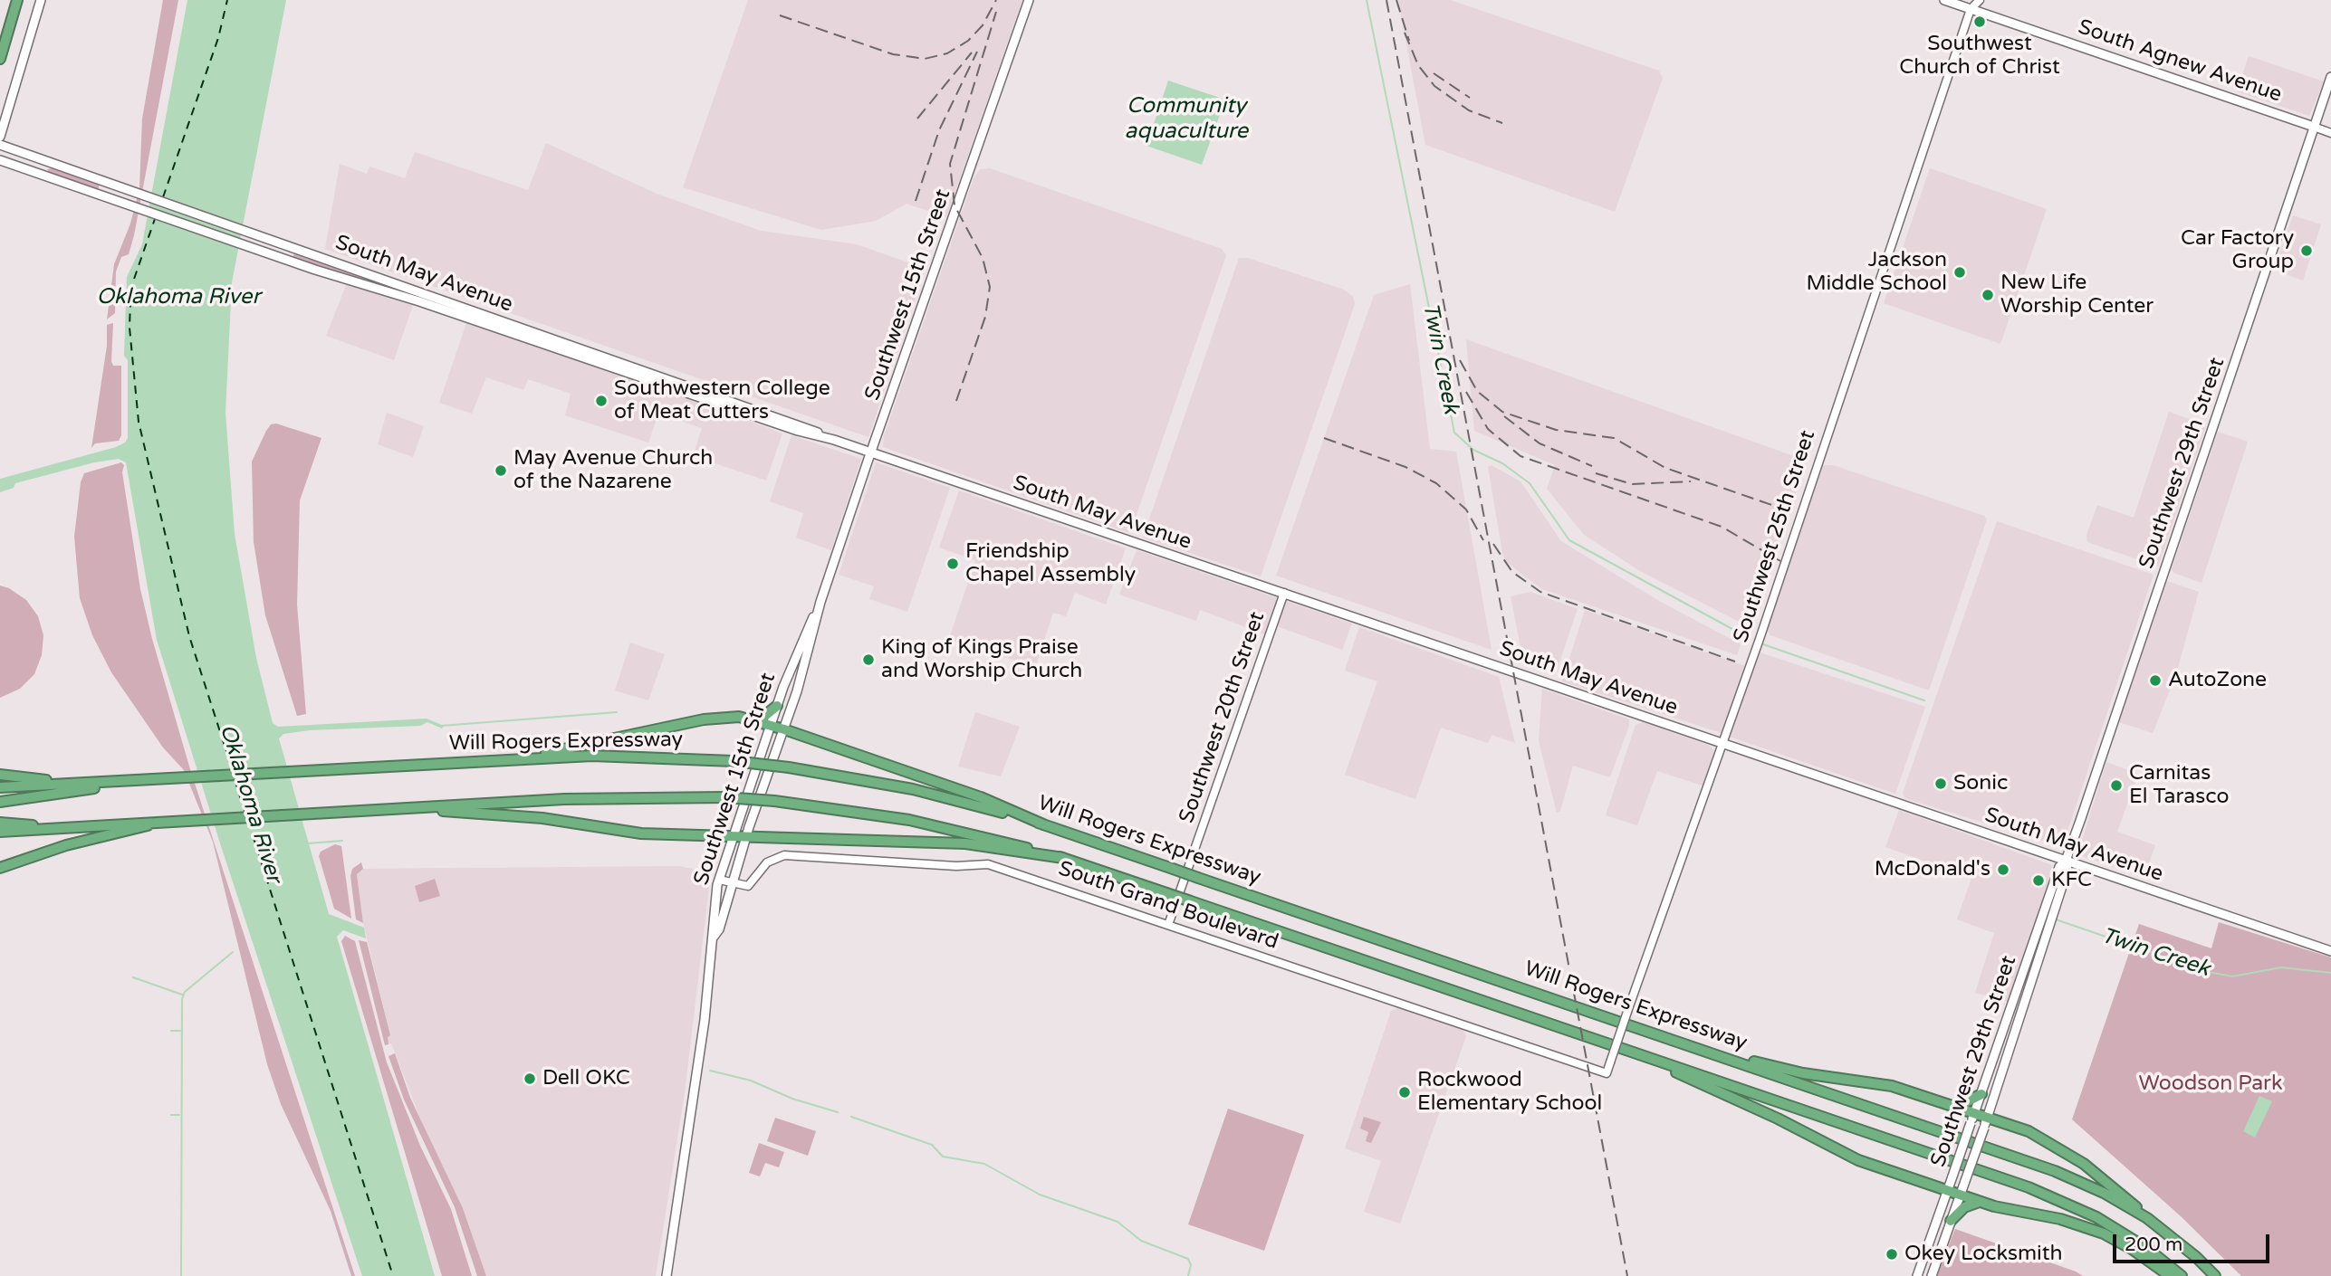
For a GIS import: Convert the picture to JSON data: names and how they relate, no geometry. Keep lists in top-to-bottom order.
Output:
{
  "streets": {
    "highway": ["Will Rogers Expressway"],
    "main road": [
      "South Agnew Avenue",
      "South May Avenue",
      "Southwest 15th Street",
      "Southwest 29th Street"
    ],
    "street": ["Southwest 25th Street", "Southwest 20th Street", "South Grand Boulevard"]
  },
  "crossings": [
    ["South Agnew Avenue", "Southwest 29th Street"],
    ["South Agnew Avenue", "Southwest 25th Street"],
    ["South May Avenue", "Southwest 15th Street"],
    ["South May Avenue", "Southwest 29th Street"],
    ["South May Avenue", "Southwest 25th Street"],
    ["South May Avenue", "Southwest 20th Street"],
    ["Southwest 15th Street", "South Grand Boulevard"],
    ["Southwest 25th Street", "South Grand Boulevard"],
    ["Southwest 20th Street", "South Grand Boulevard"]
  ],
  "water": ["Community aquaculture", "Oklahoma River", "Twin Creek"],
  "parks": ["Woodson Park"],
  "places": [
    "Southwest Church of Christ",
    "Car Factory Group",
    "Jackson Middle School",
    "New Life Worship Center",
    "Southwestern College of Meat Cutters",
    "May Avenue Church of the Nazarene",
    "Friendship Chapel Assembly",
    "King of Kings Praise and Worship Church",
    "AutoZone",
    "Sonic",
    "Carnitas El Tarasco",
    "McDonald's",
    "KFC",
    "Dell OKC",
    "Rockwood Elementary School",
    "Okey Locksmith"
  ],
  "scale_bar": "200 m"
}
